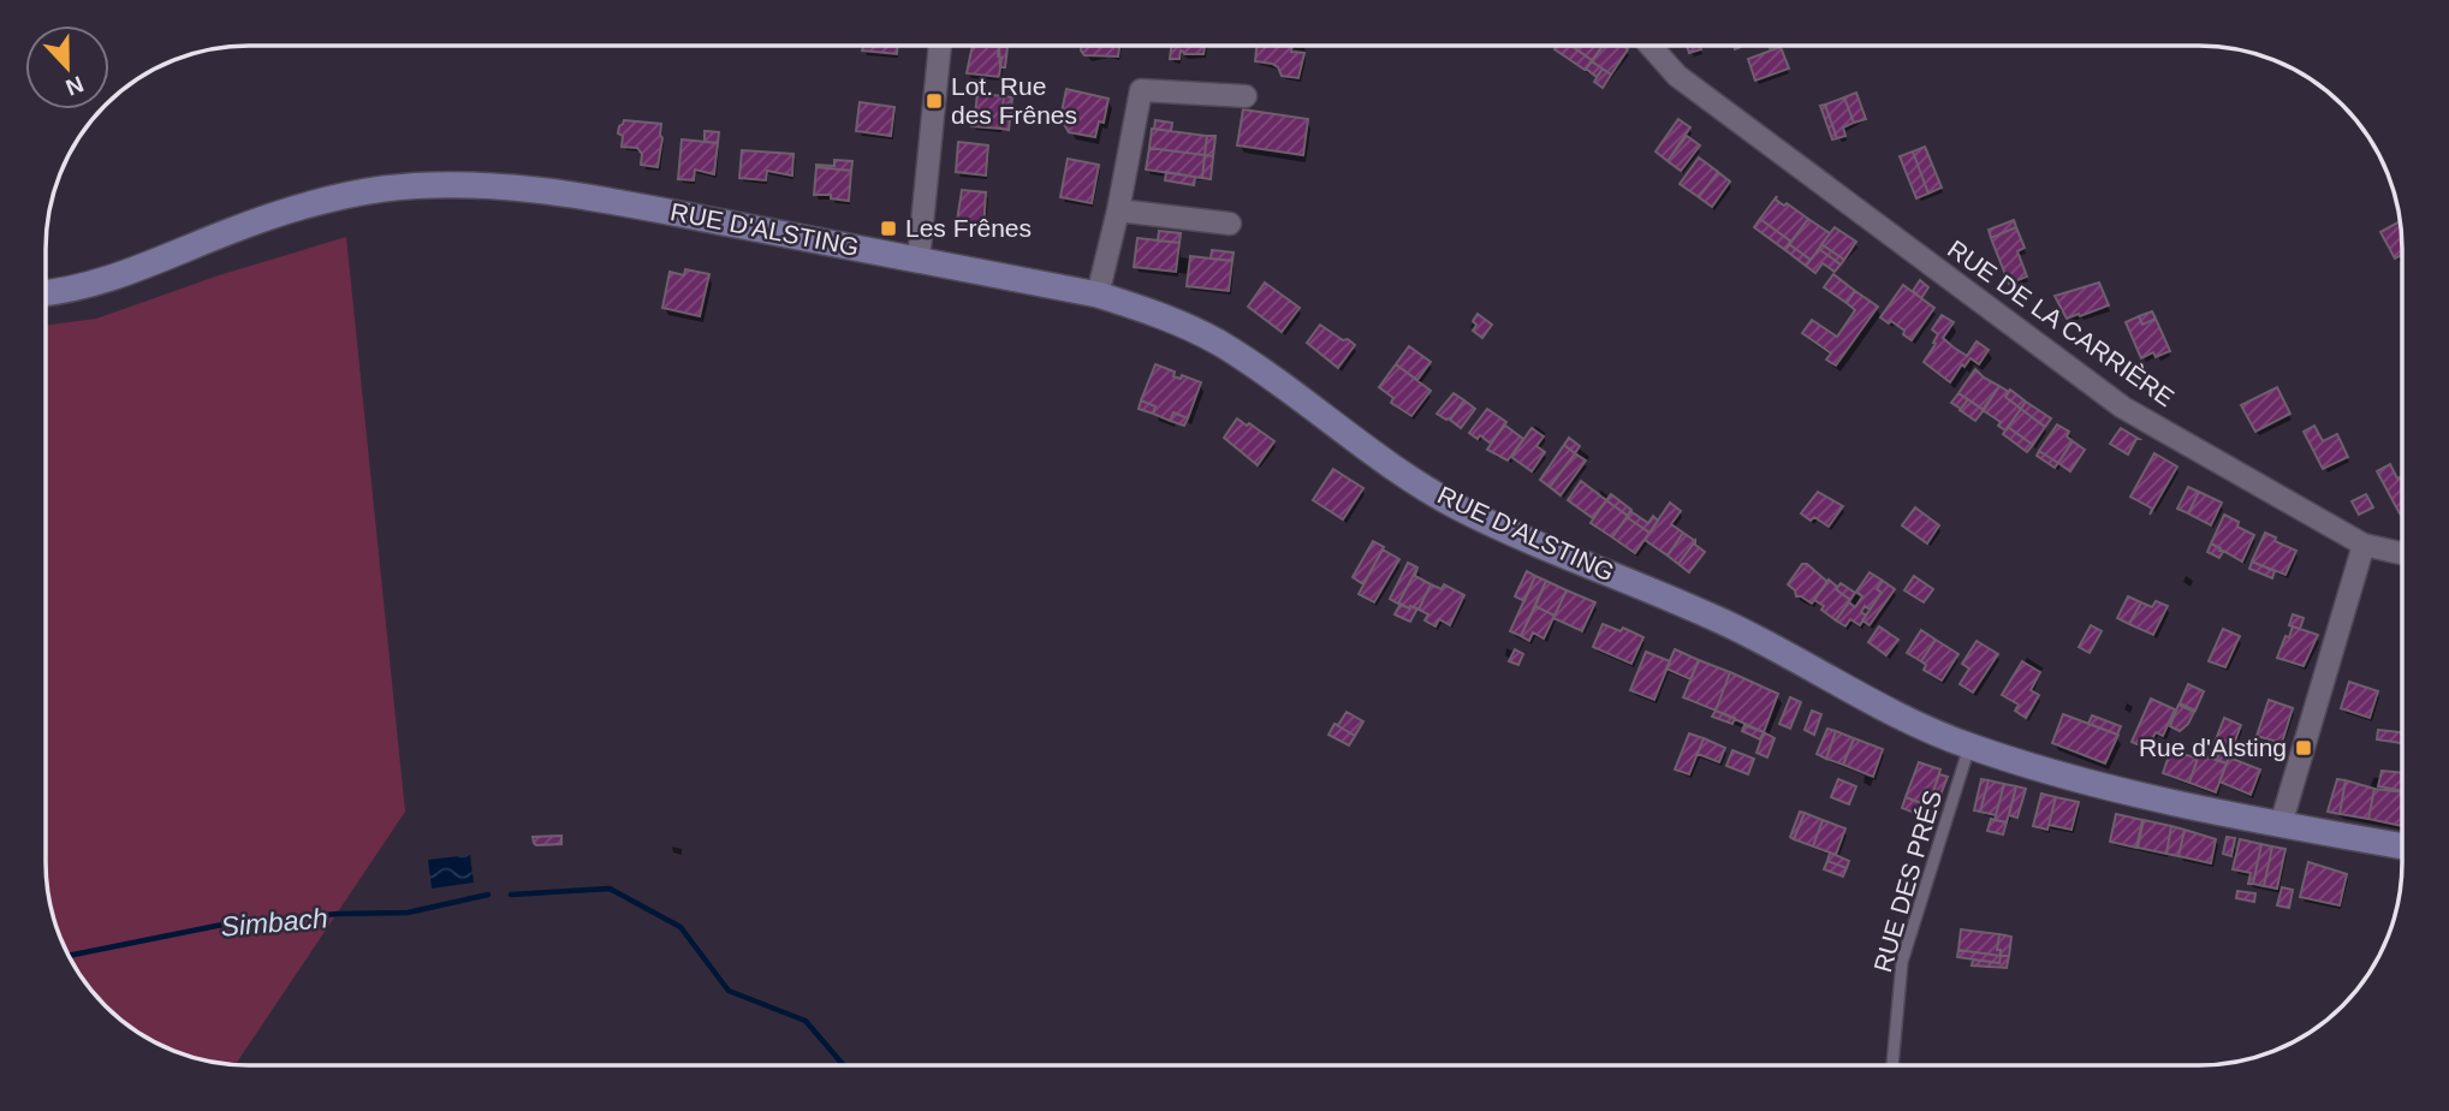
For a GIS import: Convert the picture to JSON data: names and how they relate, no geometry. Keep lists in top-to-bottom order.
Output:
{
  "streets": {
    "main road": ["RUE D'ALSTING"],
    "street": ["RUE DE LA CARRIÈRE"],
    "lane": ["RUE DES PRÉS"]
  },
  "crossings": [
    ["RUE D'ALSTING", "RUE DES PRÉS"]
  ],
  "water": ["Simbach"],
  "places": {
    "transit": ["Lot. Rue des Frênes", "Les Frênes", "Rue d'Alsting"]
  },
  "north": "bottom"
}
